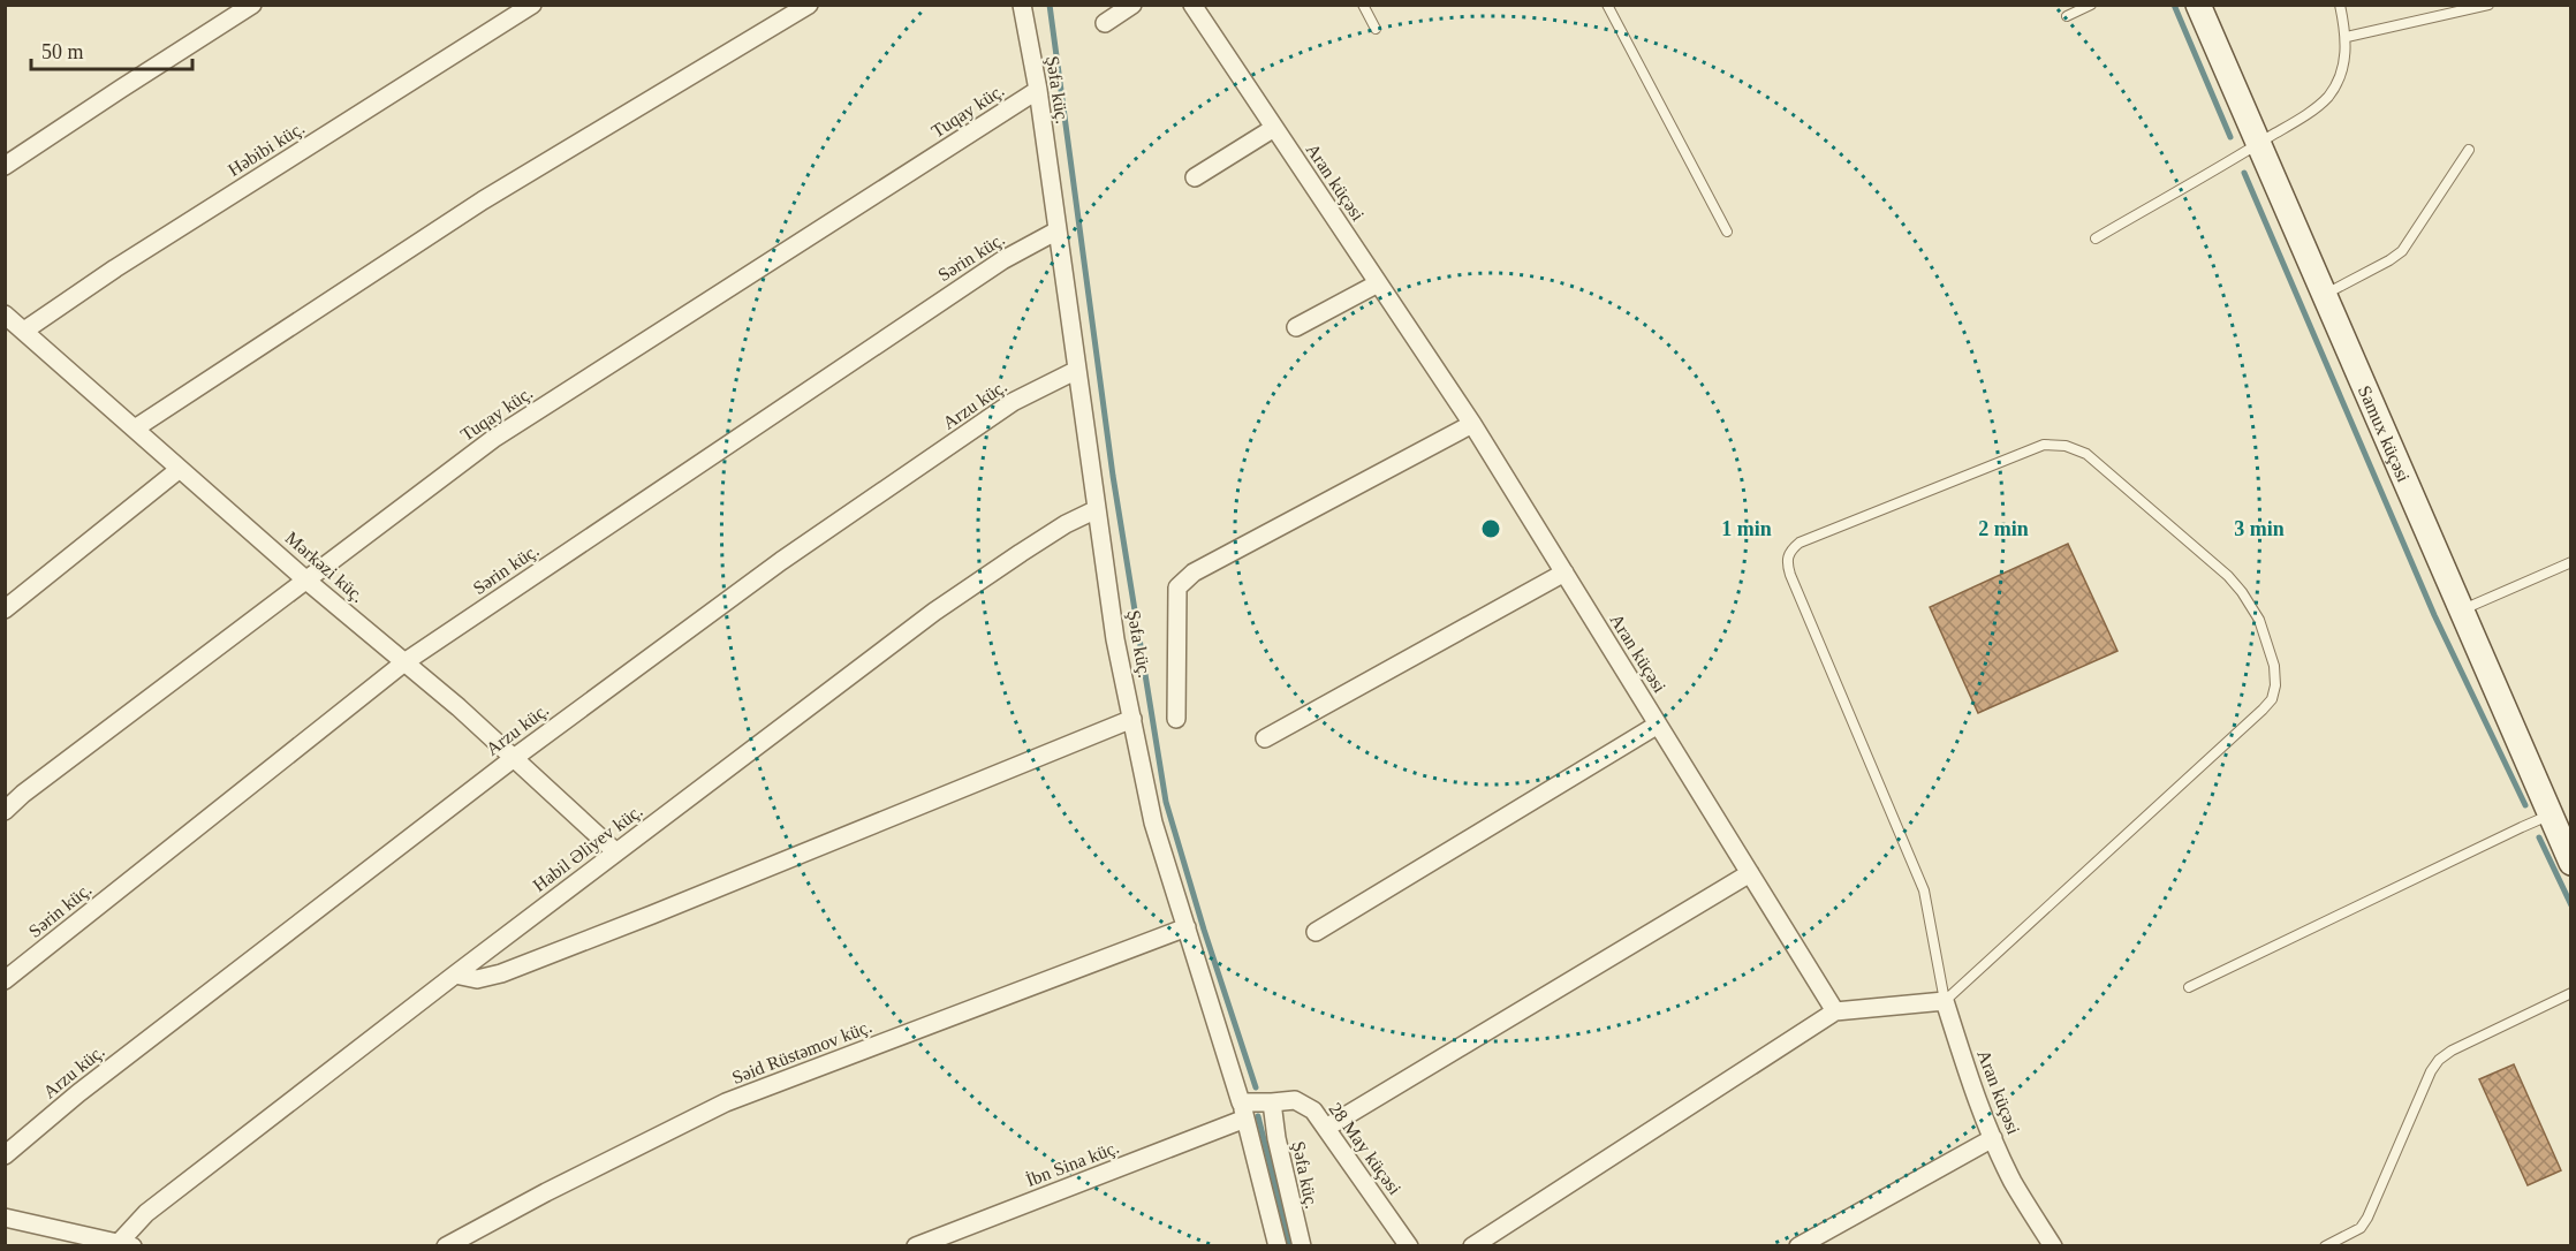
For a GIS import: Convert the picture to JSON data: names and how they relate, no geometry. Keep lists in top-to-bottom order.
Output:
{
  "streets": {
    "main road": ["Samux küçəsi"],
    "street": [
      "Şəfa küç.",
      "Tuqay küç.",
      "Həbibi küç.",
      "Aran küçəsi",
      "Sərin küç.",
      "Arzu küç.",
      "Mərkəzi küç.",
      "Habil Əliyev küç.",
      "Səid Rüstəmov küç.",
      "28 May küçəsi",
      "İbn Sina küç."
    ]
  },
  "crossings": [
    ["Şəfa küç.", "Tuqay küç."],
    ["Şəfa küç.", "Sərin küç."],
    ["Şəfa küç.", "Arzu küç."],
    ["Şəfa küç.", "Habil Əliyev küç."],
    ["Şəfa küç.", "Səid Rüstəmov küç."],
    ["Şəfa küç.", "28 May küçəsi"],
    ["Şəfa küç.", "İbn Sina küç."],
    ["Tuqay küç.", "Mərkəzi küç."],
    ["Həbibi küç.", "Mərkəzi küç."],
    ["Sərin küç.", "Mərkəzi küç."],
    ["Arzu küç.", "Mərkəzi küç."],
    ["Mərkəzi küç.", "Habil Əliyev küç."]
  ],
  "scale_bar": "50 m",
  "rings": ["1 min", "2 min", "3 min"]
}
